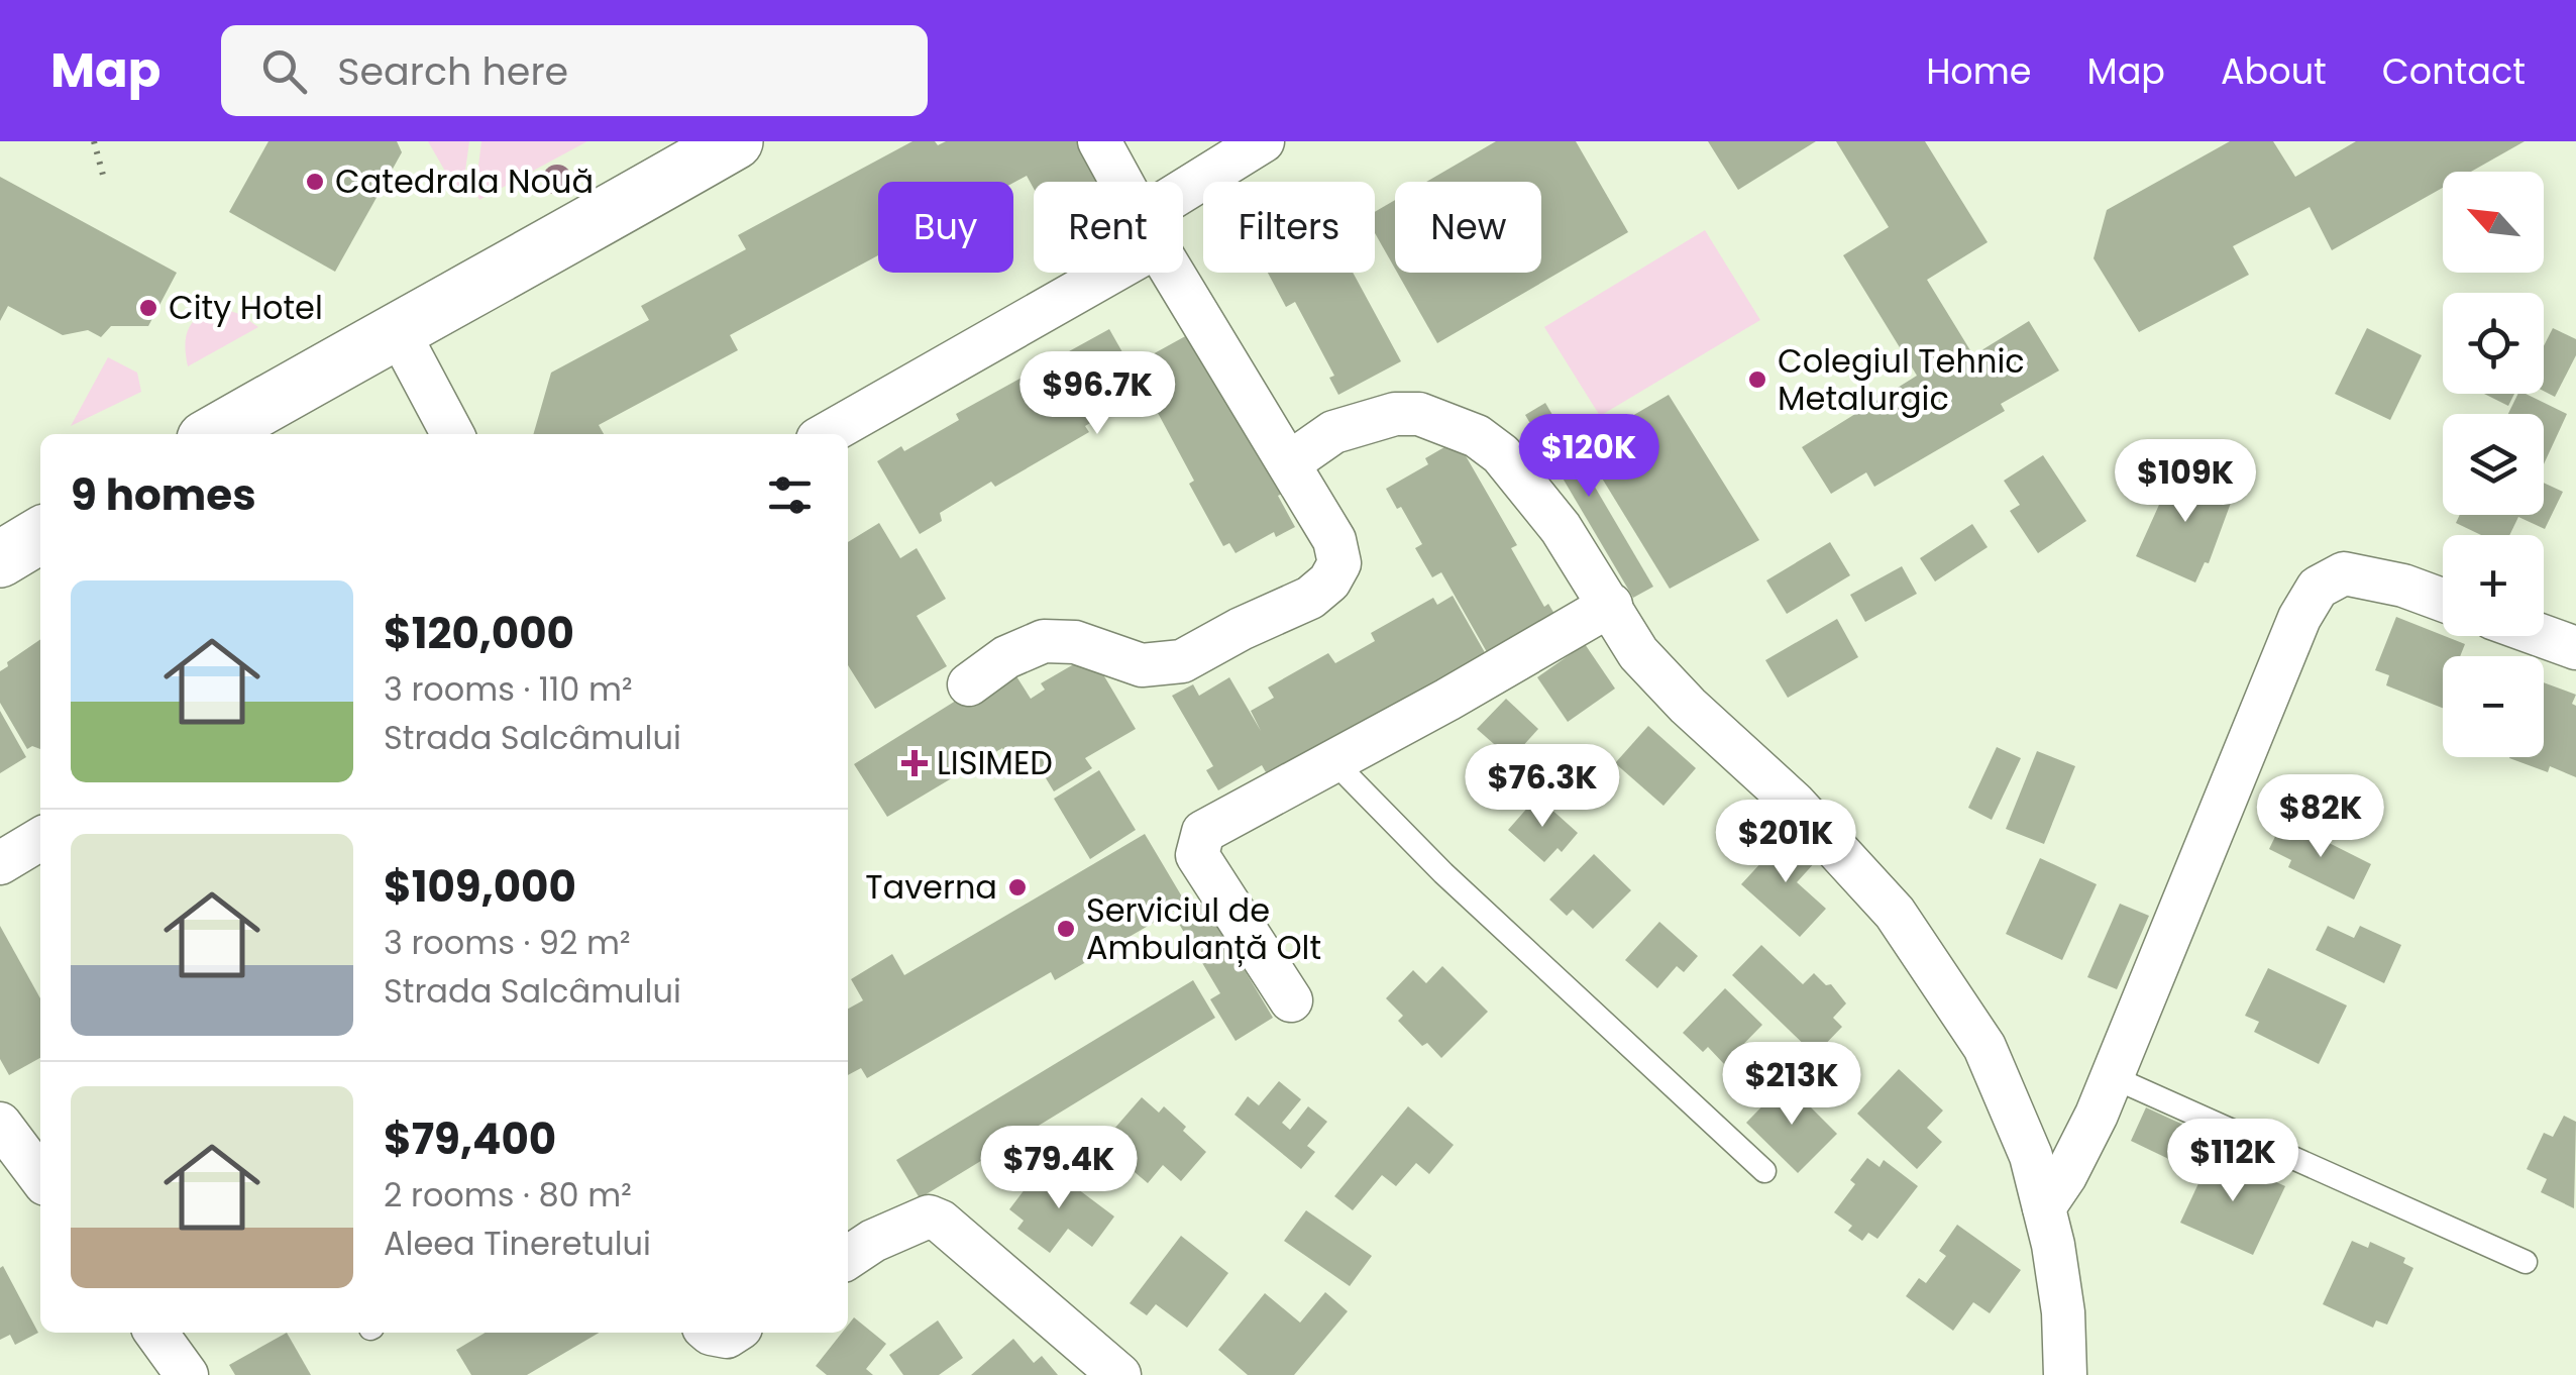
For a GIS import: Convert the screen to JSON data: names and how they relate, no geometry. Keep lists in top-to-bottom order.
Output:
{
  "places": {
    "other": [
      "Catedrala Nouă",
      "City Hotel",
      "Colegiul Tehnic Metalurgic",
      "Taverna",
      "Serviciul de Ambulanță Olt"
    ],
    "health": ["LISIMED"]
  },
  "north": "top left",
  "page": {
    "header": "Map",
    "search": "Search here",
    "nav": [
      "Home",
      "Map",
      "About",
      "Contact"
    ],
    "map_buttons": ["+", "−"],
    "chip": [
      "Buy",
      "Rent",
      "Filters",
      "New"
    ],
    "price": [
      "$96.7K",
      "$120K",
      "$109K",
      "$76.3K",
      "$82K",
      "$201K",
      "$213K",
      "$112K",
      "$79.4K"
    ],
    "heading": "9 homes",
    "list": [
      {
        "name": "$120,000",
        "note": "3 rooms · 110 m² · Strada Salcâmului"
      },
      {
        "name": "$109,000",
        "note": "3 rooms · 92 m² · Strada Salcâmului"
      },
      {
        "name": "$79,400",
        "note": "2 rooms · 80 m² · Aleea Tineretului"
      }
    ]
  }
}
